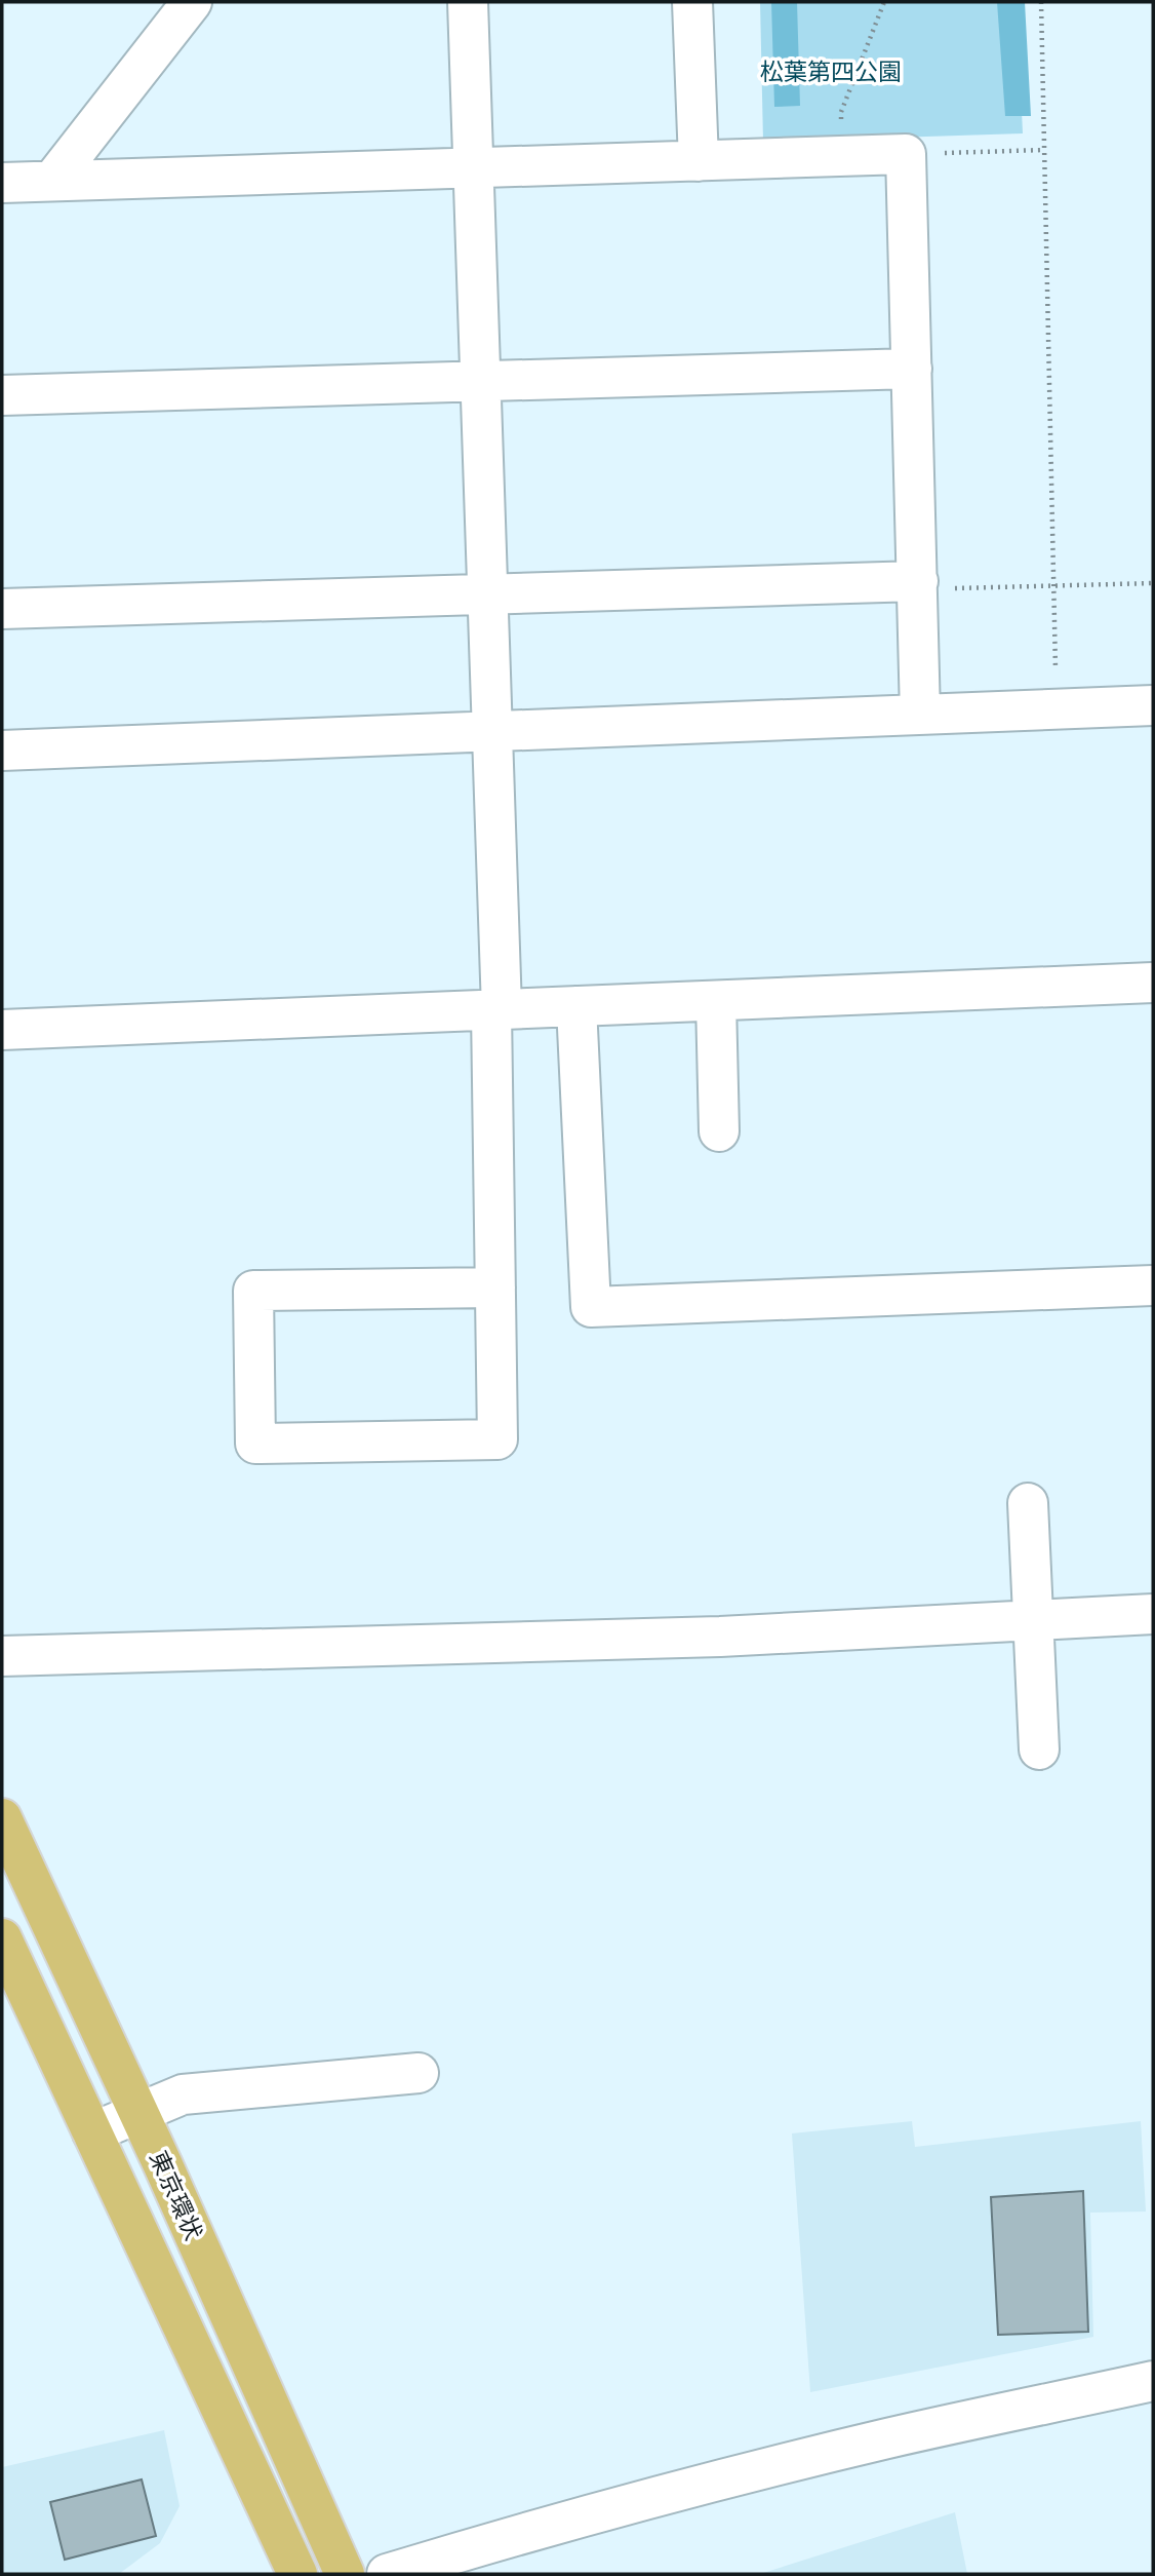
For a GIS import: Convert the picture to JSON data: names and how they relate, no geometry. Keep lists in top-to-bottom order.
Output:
{
  "streets": {
    "highway": ["東京環状"]
  },
  "parks": ["松葉第四公園"]
}
